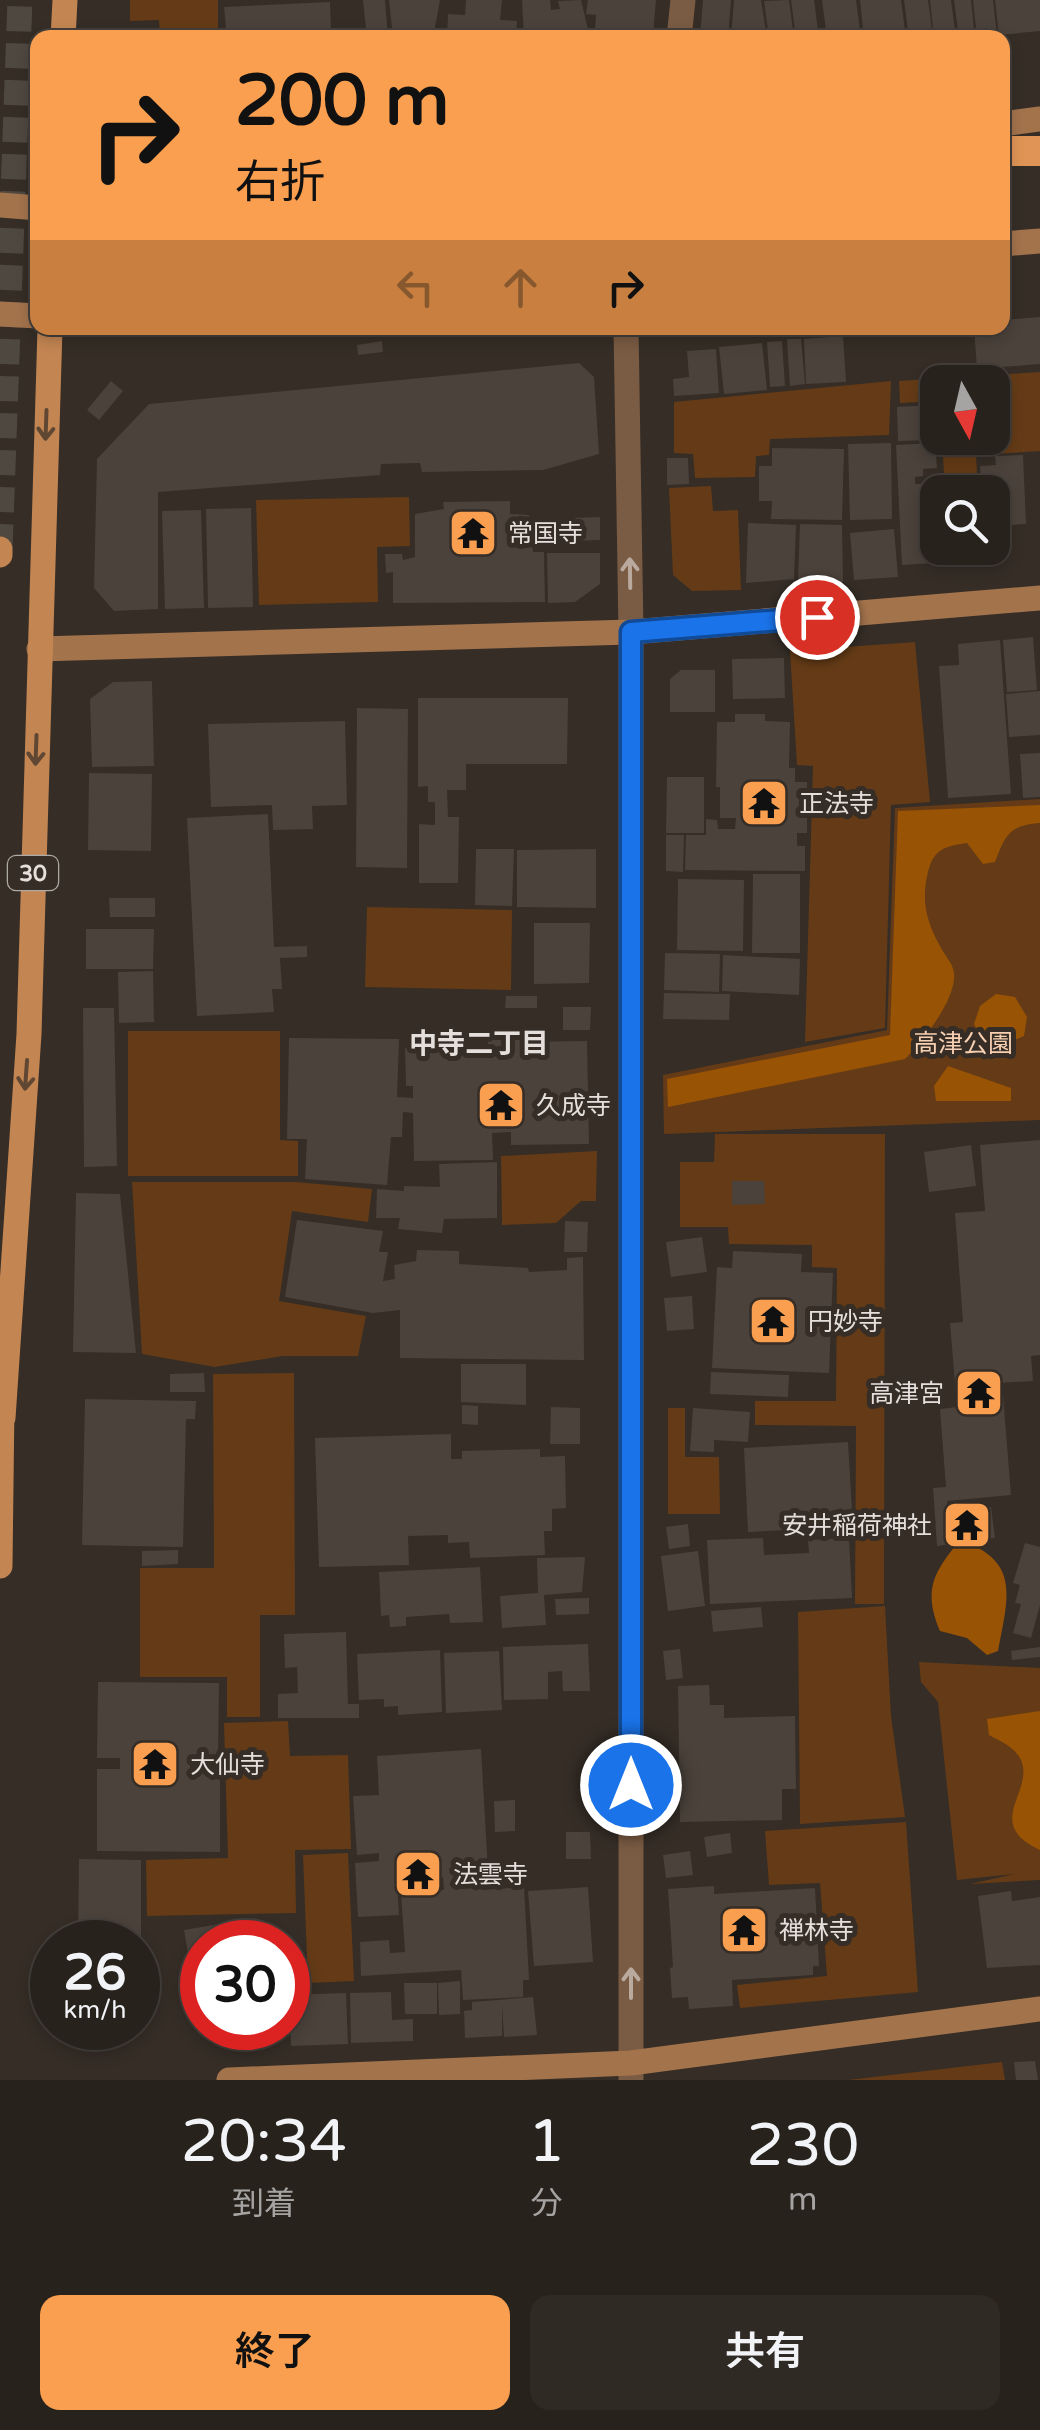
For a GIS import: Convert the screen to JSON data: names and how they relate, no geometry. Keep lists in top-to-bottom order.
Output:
{
  "streets": {
    "main road": ["30"]
  },
  "districts": ["中寺二丁目"],
  "parks": ["高津公園"],
  "places": {
    "temple": [
      "常国寺",
      "正法寺",
      "久成寺",
      "円妙寺",
      "高津宮",
      "安井稲荷神社",
      "大仙寺",
      "法雲寺",
      "禅林寺"
    ]
  },
  "north": "bottom",
  "page": {
    "turn": ["200 m", "右折"],
    "speed": "26 km/h",
    "limit": "30",
    "eta": [
      "20:34",
      "到着",
      "1",
      "分",
      "230",
      "m"
    ],
    "buttons": ["終了", "共有"]
  }
}
